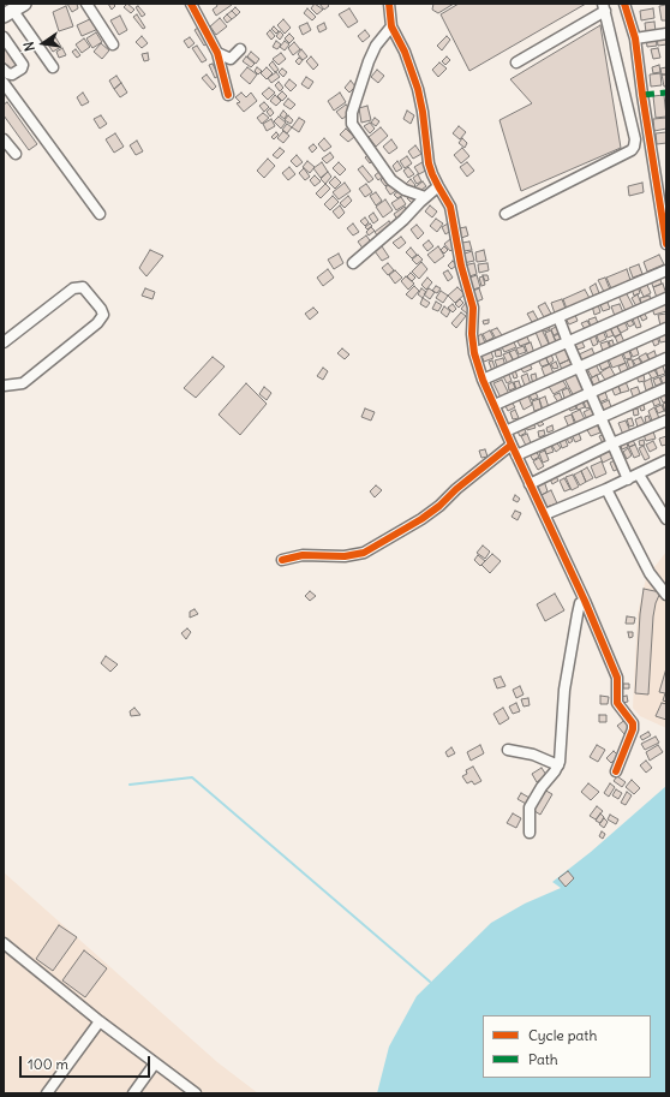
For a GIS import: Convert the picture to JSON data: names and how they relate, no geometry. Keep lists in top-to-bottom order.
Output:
{
  "legend": ["Cycle path", "Path"],
  "scale_bar": "100 m",
  "north": "left"
}
